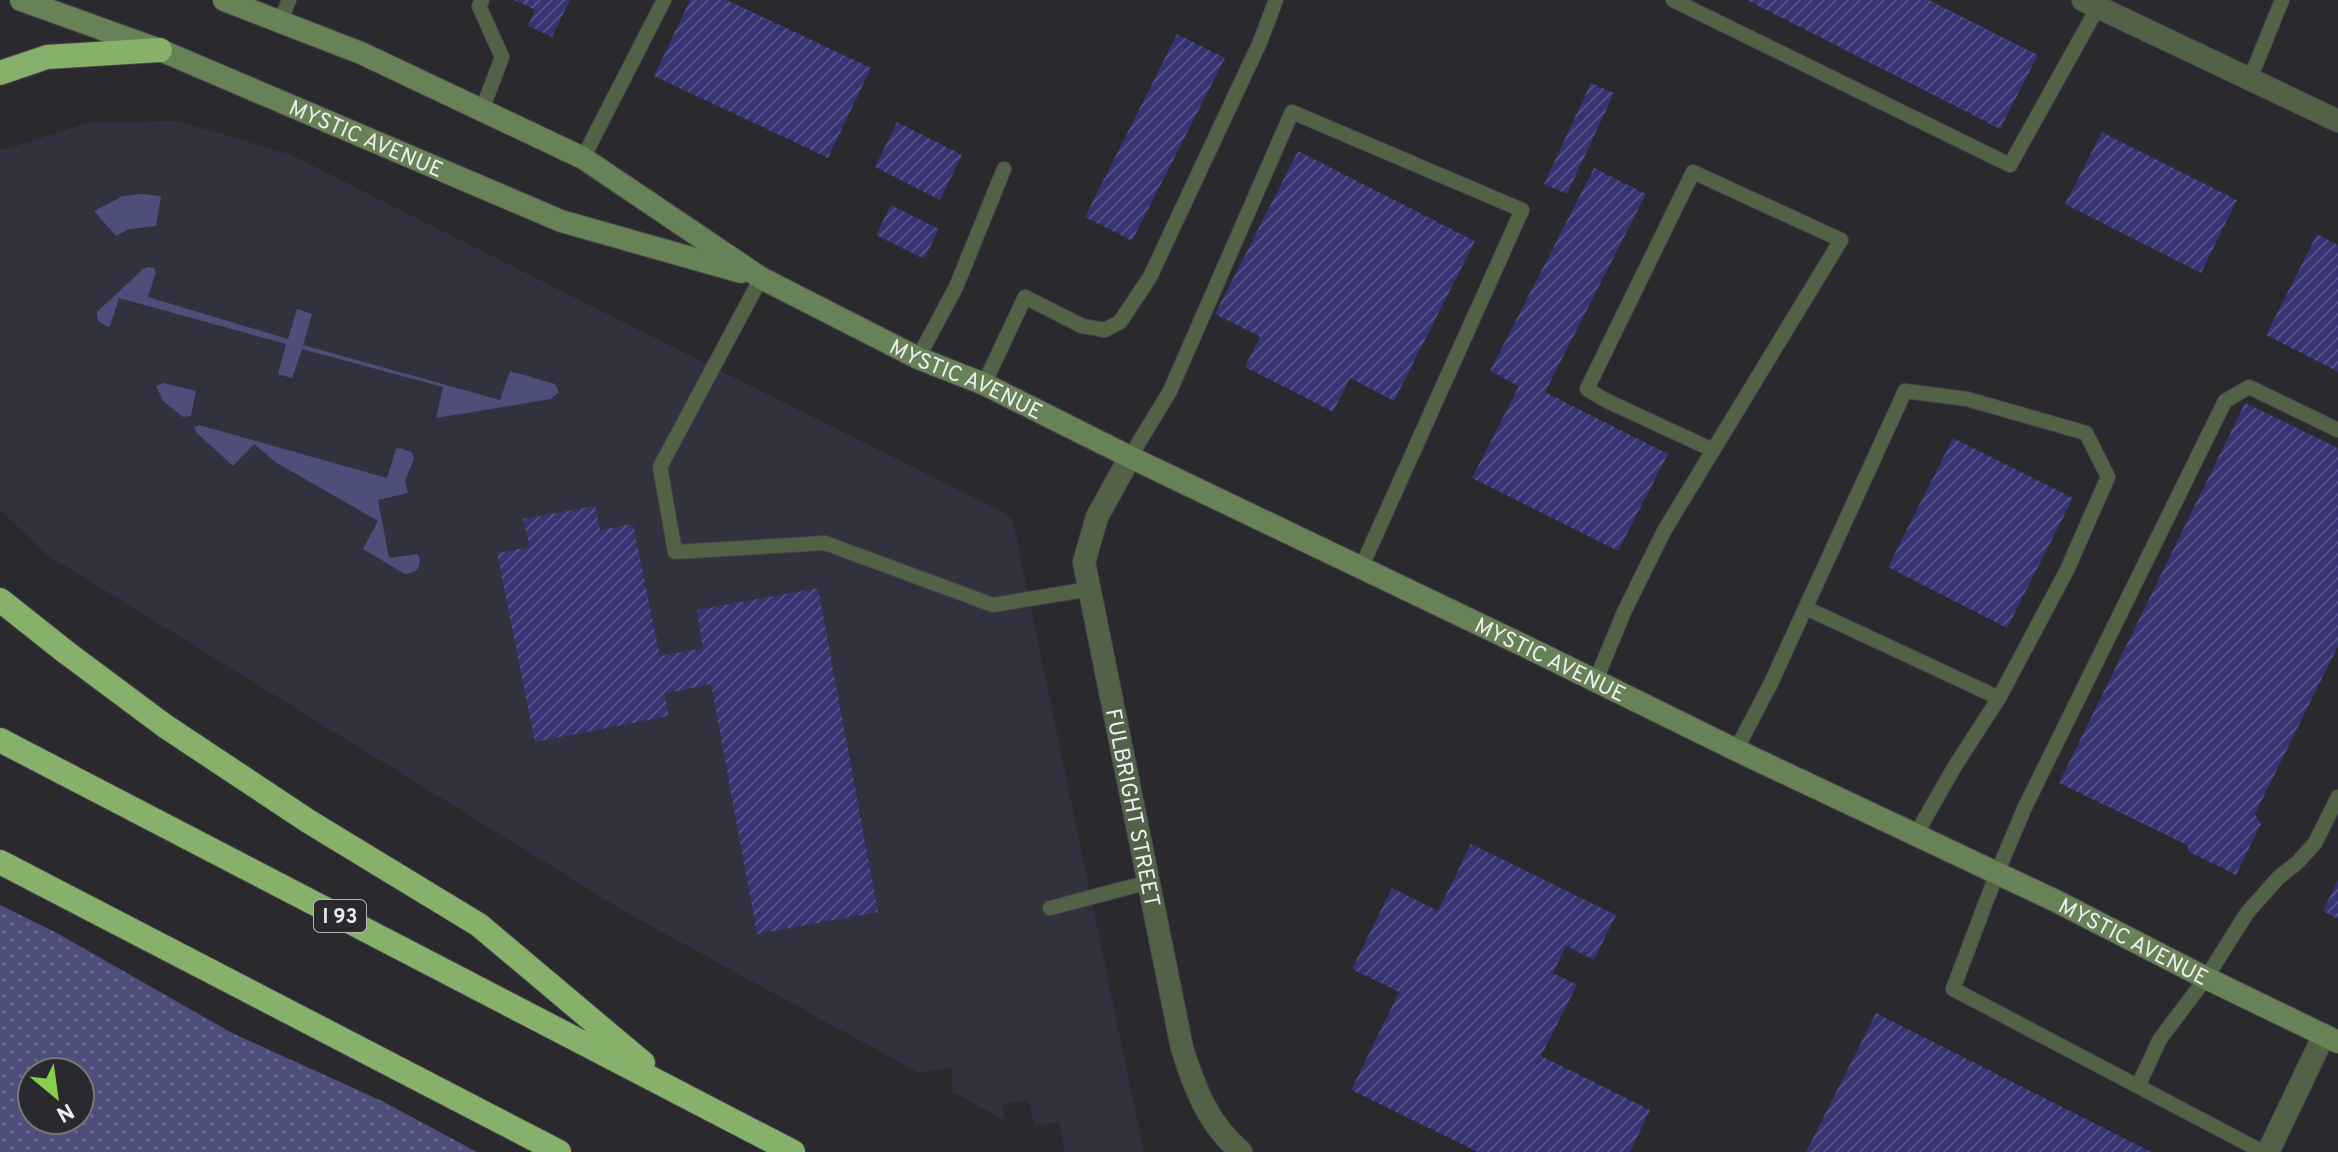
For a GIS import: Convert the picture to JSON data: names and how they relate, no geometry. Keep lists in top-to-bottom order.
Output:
{
  "streets": {
    "highway": ["I 93"],
    "main road": ["MYSTIC AVENUE"],
    "street": ["FULBRIGHT STREET"]
  },
  "crossings": [
    ["MYSTIC AVENUE", "FULBRIGHT STREET"]
  ],
  "north": "bottom right"
}
